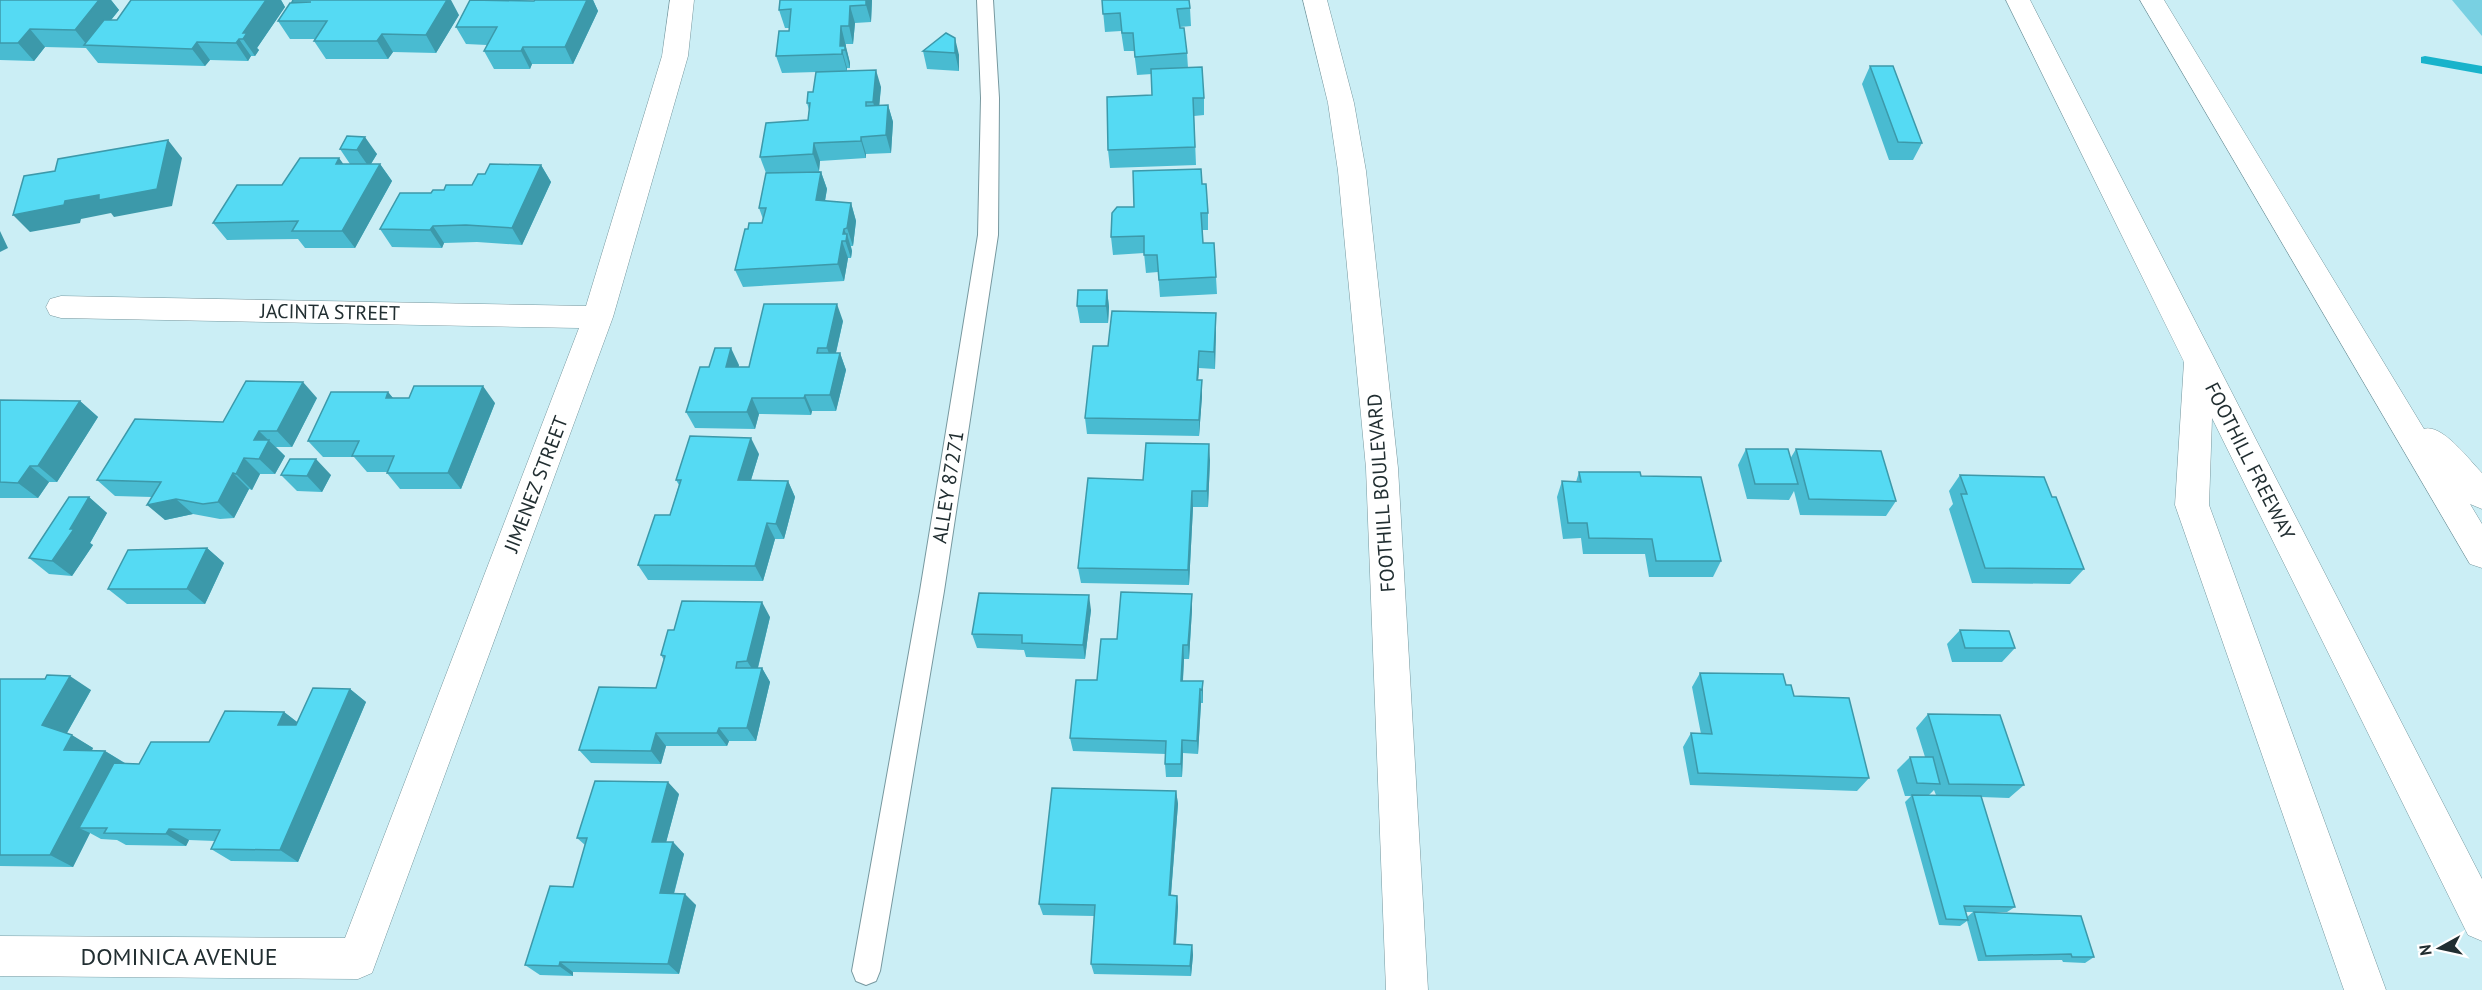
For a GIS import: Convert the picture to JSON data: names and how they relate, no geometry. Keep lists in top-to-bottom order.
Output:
{
  "streets": {
    "main road": [
      "JACINTA STREET",
      "FOOTHILL FREEWAY",
      "JIMENEZ STREET",
      "FOOTHILL BOULEVARD",
      "DOMINICA AVENUE"
    ],
    "lane": ["ALLEY 87271"]
  },
  "crossings": [
    ["JACINTA STREET", "JIMENEZ STREET"],
    ["JIMENEZ STREET", "DOMINICA AVENUE"]
  ],
  "north": "left"
}
